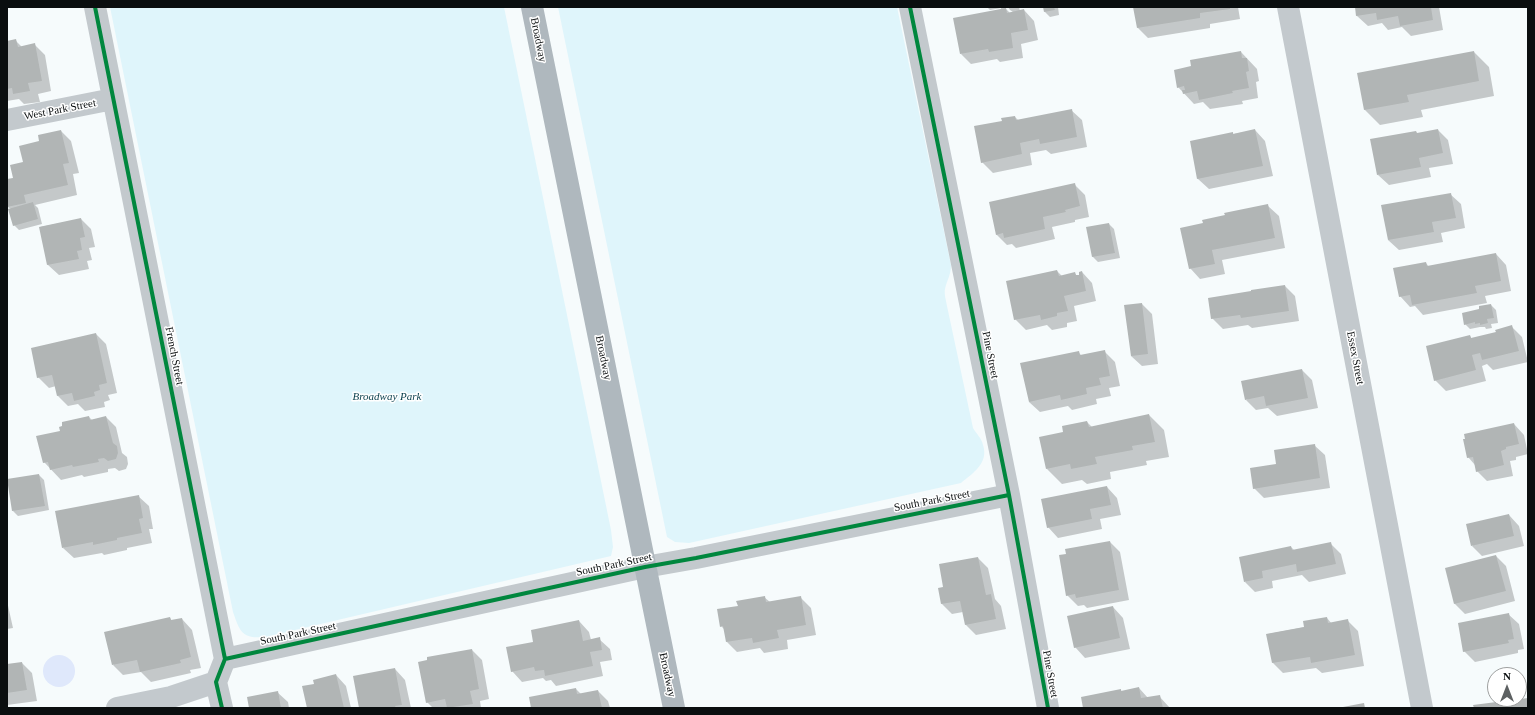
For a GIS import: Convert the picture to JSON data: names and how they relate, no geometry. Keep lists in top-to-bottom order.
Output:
{
  "streets": {
    "main road": ["Broadway"],
    "street": [
      "West Park Street",
      "Pine Street",
      "French Street",
      "Essex Street",
      "South Park Street"
    ]
  },
  "crossings": [
    ["Broadway", "South Park Street"],
    ["West Park Street", "French Street"],
    ["Pine Street", "South Park Street"],
    ["French Street", "South Park Street"]
  ],
  "parks": ["Broadway Park"],
  "north": "top"
}
